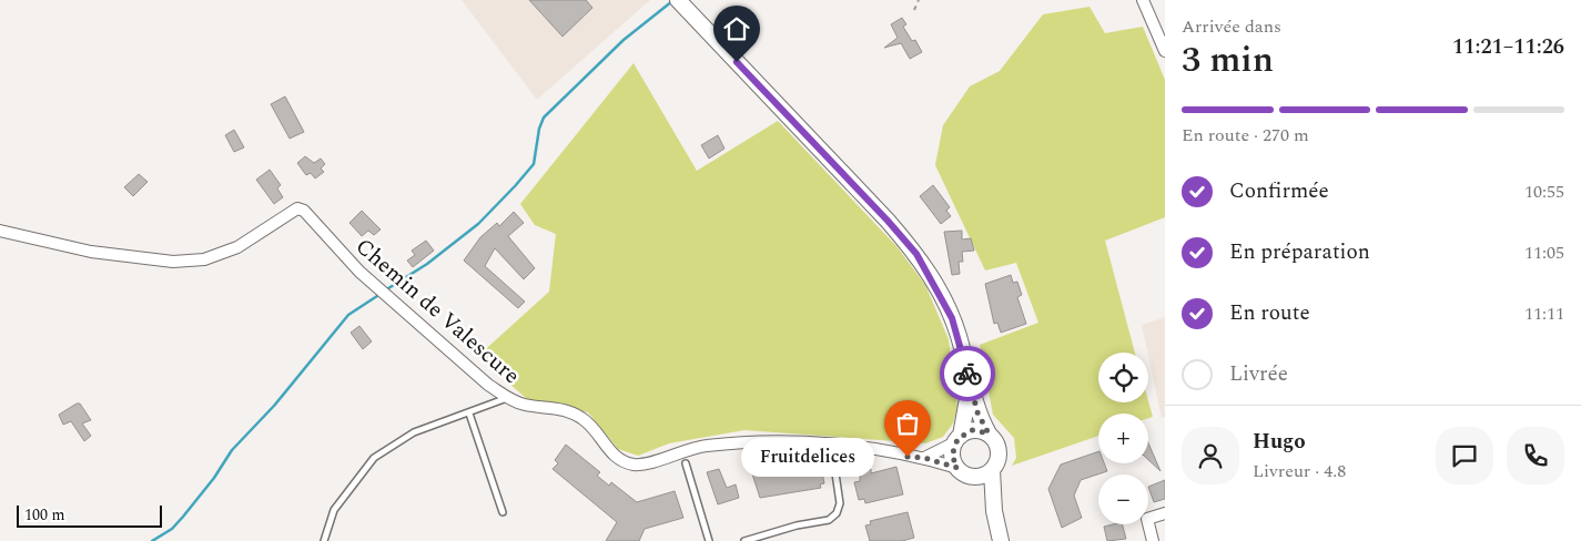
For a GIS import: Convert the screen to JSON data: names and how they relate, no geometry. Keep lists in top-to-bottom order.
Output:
{
  "streets": {
    "street": ["Chemin de Valescure"]
  },
  "places": ["Fruitdelices"],
  "scale_bar": "100 m",
  "page": {
    "heading": ["3 min", "Arrivée dans", "11:21–11:26"],
    "panel": ["Hugo", "Livreur · 4.8"],
    "bar": "En route · 270 m",
    "list": [
      ["Confirmée", "10:55"],
      ["En préparation", "11:05"],
      ["En route", "11:11"],
      "Livrée"
    ],
    "map_buttons": ["+", "−"],
    "bubble": "Fruitdelices",
    "scale": "100 m"
  }
}
